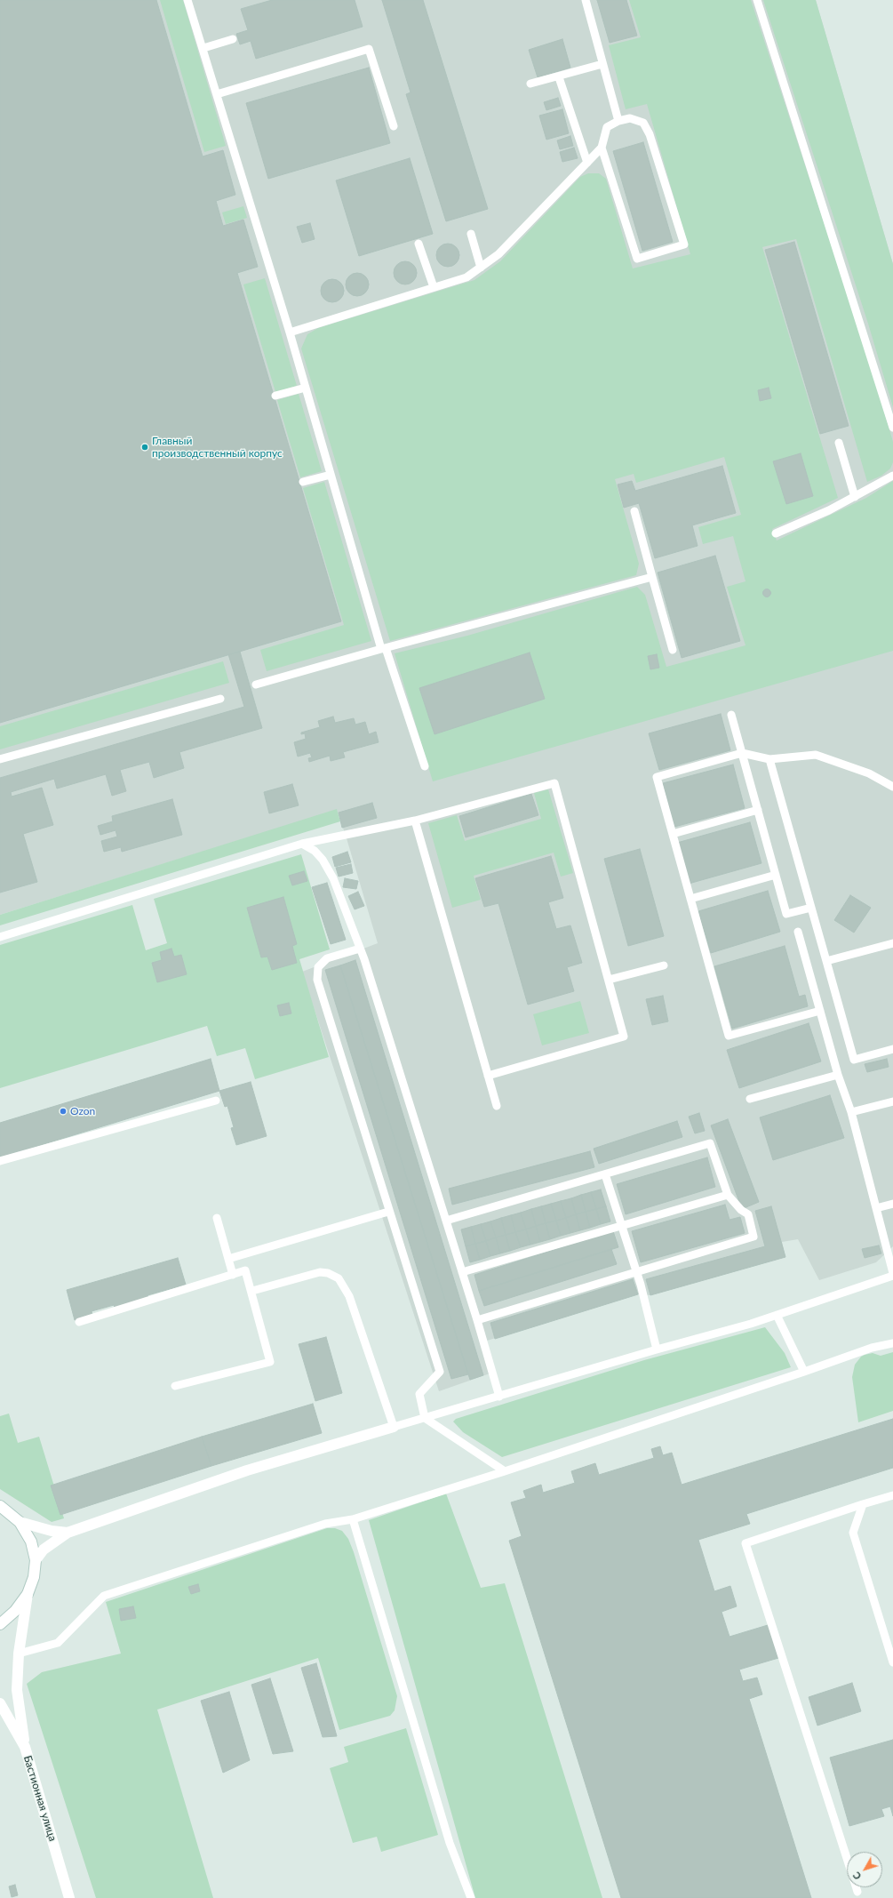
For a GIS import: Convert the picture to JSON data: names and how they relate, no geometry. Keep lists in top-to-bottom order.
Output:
{
  "streets": {
    "street": ["Бастионная улица"]
  },
  "places": ["Главный производственный корпус", "Ozon"],
  "north": "bottom left"
}
